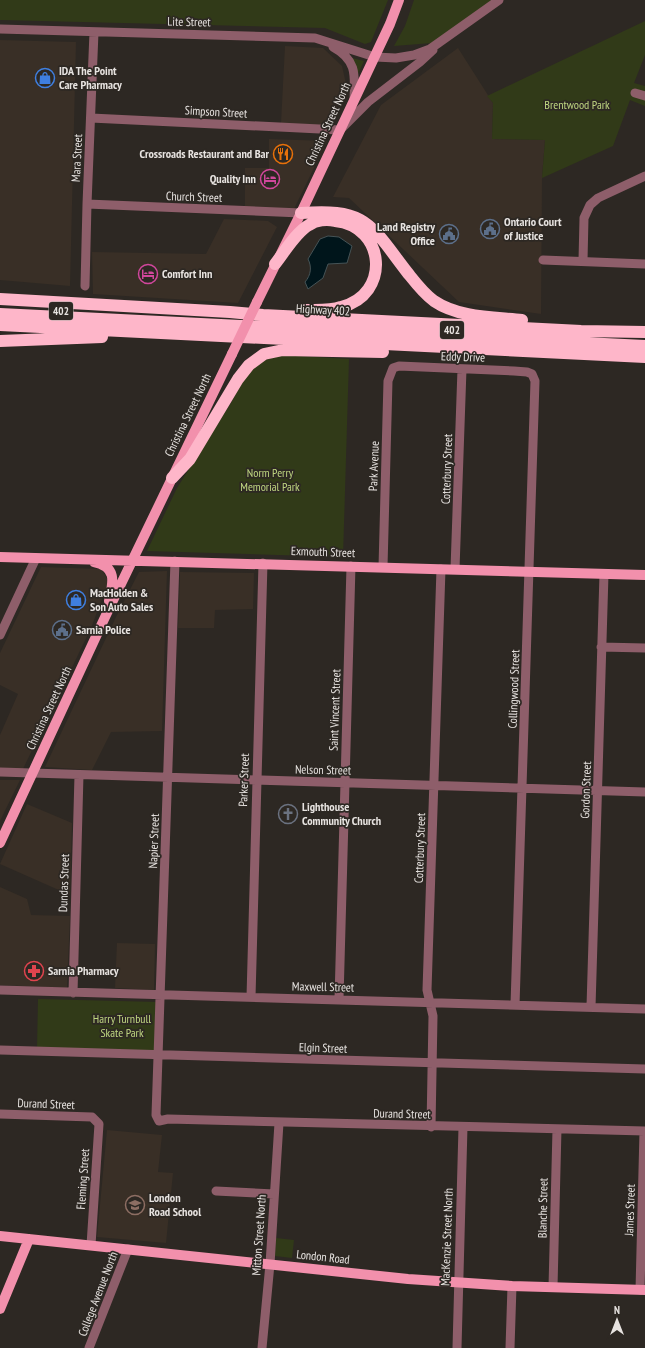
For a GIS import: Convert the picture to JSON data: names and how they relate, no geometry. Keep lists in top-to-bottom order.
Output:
{
  "streets": {
    "highway": ["Highway 402", "402"],
    "main road": ["Christina Street North", "Exmouth Street", "London Road"],
    "street": [
      "Lite Street",
      "Simpson Street",
      "Mara Street",
      "Church Street",
      "Eddy Drive",
      "Park Avenue",
      "Cotterbury Street",
      "Collingwood Street",
      "Saint Vincent Street",
      "Nelson Street",
      "Parker Street",
      "Gordon Street",
      "Napier Street",
      "Dundas Street",
      "Maxwell Street",
      "Elgin Street",
      "Durand Street",
      "Fleming Street",
      "Blanche Street",
      "James Street",
      "Mitton Street North",
      "MacKenzie Street North",
      "College Avenue North"
    ]
  },
  "crossings": [
    ["Lite Street", "Christina Street North"],
    ["Lite Street", "Mara Street"],
    ["Simpson Street", "Christina Street North"],
    ["Simpson Street", "Mara Street"],
    ["Christina Street North", "Church Street"],
    ["Christina Street North", "Exmouth Street"],
    ["Christina Street North", "Nelson Street"],
    ["Mara Street", "Church Street"],
    ["Eddy Drive", "Park Avenue"],
    ["Eddy Drive", "Cotterbury Street"],
    ["Eddy Drive", "Collingwood Street"],
    ["Park Avenue", "Exmouth Street"],
    ["Cotterbury Street", "Exmouth Street"],
    ["Cotterbury Street", "Nelson Street"],
    ["Cotterbury Street", "Maxwell Street"],
    ["Cotterbury Street", "Elgin Street"],
    ["Cotterbury Street", "Durand Street"],
    ["Exmouth Street", "Collingwood Street"],
    ["Exmouth Street", "Saint Vincent Street"],
    ["Exmouth Street", "Parker Street"],
    ["Exmouth Street", "Gordon Street"],
    ["Exmouth Street", "Napier Street"],
    ["Collingwood Street", "Nelson Street"],
    ["Collingwood Street", "Maxwell Street"],
    ["Saint Vincent Street", "Nelson Street"],
    ["Saint Vincent Street", "Maxwell Street"],
    ["Nelson Street", "Parker Street"],
    ["Nelson Street", "Gordon Street"],
    ["Nelson Street", "Napier Street"],
    ["Nelson Street", "Dundas Street"],
    ["Parker Street", "Maxwell Street"],
    ["Gordon Street", "Maxwell Street"],
    ["Napier Street", "Maxwell Street"],
    ["Napier Street", "Elgin Street"],
    ["Napier Street", "Durand Street"],
    ["Dundas Street", "Maxwell Street"],
    ["Durand Street", "Fleming Street"],
    ["Durand Street", "Blanche Street"],
    ["Durand Street", "James Street"],
    ["Durand Street", "Mitton Street North"],
    ["Durand Street", "MacKenzie Street North"],
    ["Fleming Street", "London Road"],
    ["Blanche Street", "London Road"],
    ["James Street", "London Road"],
    ["Mitton Street North", "London Road"],
    ["MacKenzie Street North", "London Road"],
    ["London Road", "College Avenue North"]
  ],
  "parks": ["Brentwood Park", "Norm Perry Memorial Park", "Harry Turnbull Skate Park"],
  "places": {
    "shop": ["IDA The Point Care Pharmacy", "MacHolden & Son Auto Sales"],
    "restaurant": ["Crossroads Restaurant and Bar"],
    "hotel": ["Quality Inn", "Comfort Inn"],
    "public building": ["Ontario Court of Justice", "Land Registry Office", "Sarnia Police"],
    "church": ["Lighthouse Community Church"],
    "pharmacy": ["Sarnia Pharmacy"],
    "school or university": ["London Road School"]
  },
  "north": "top"
}
